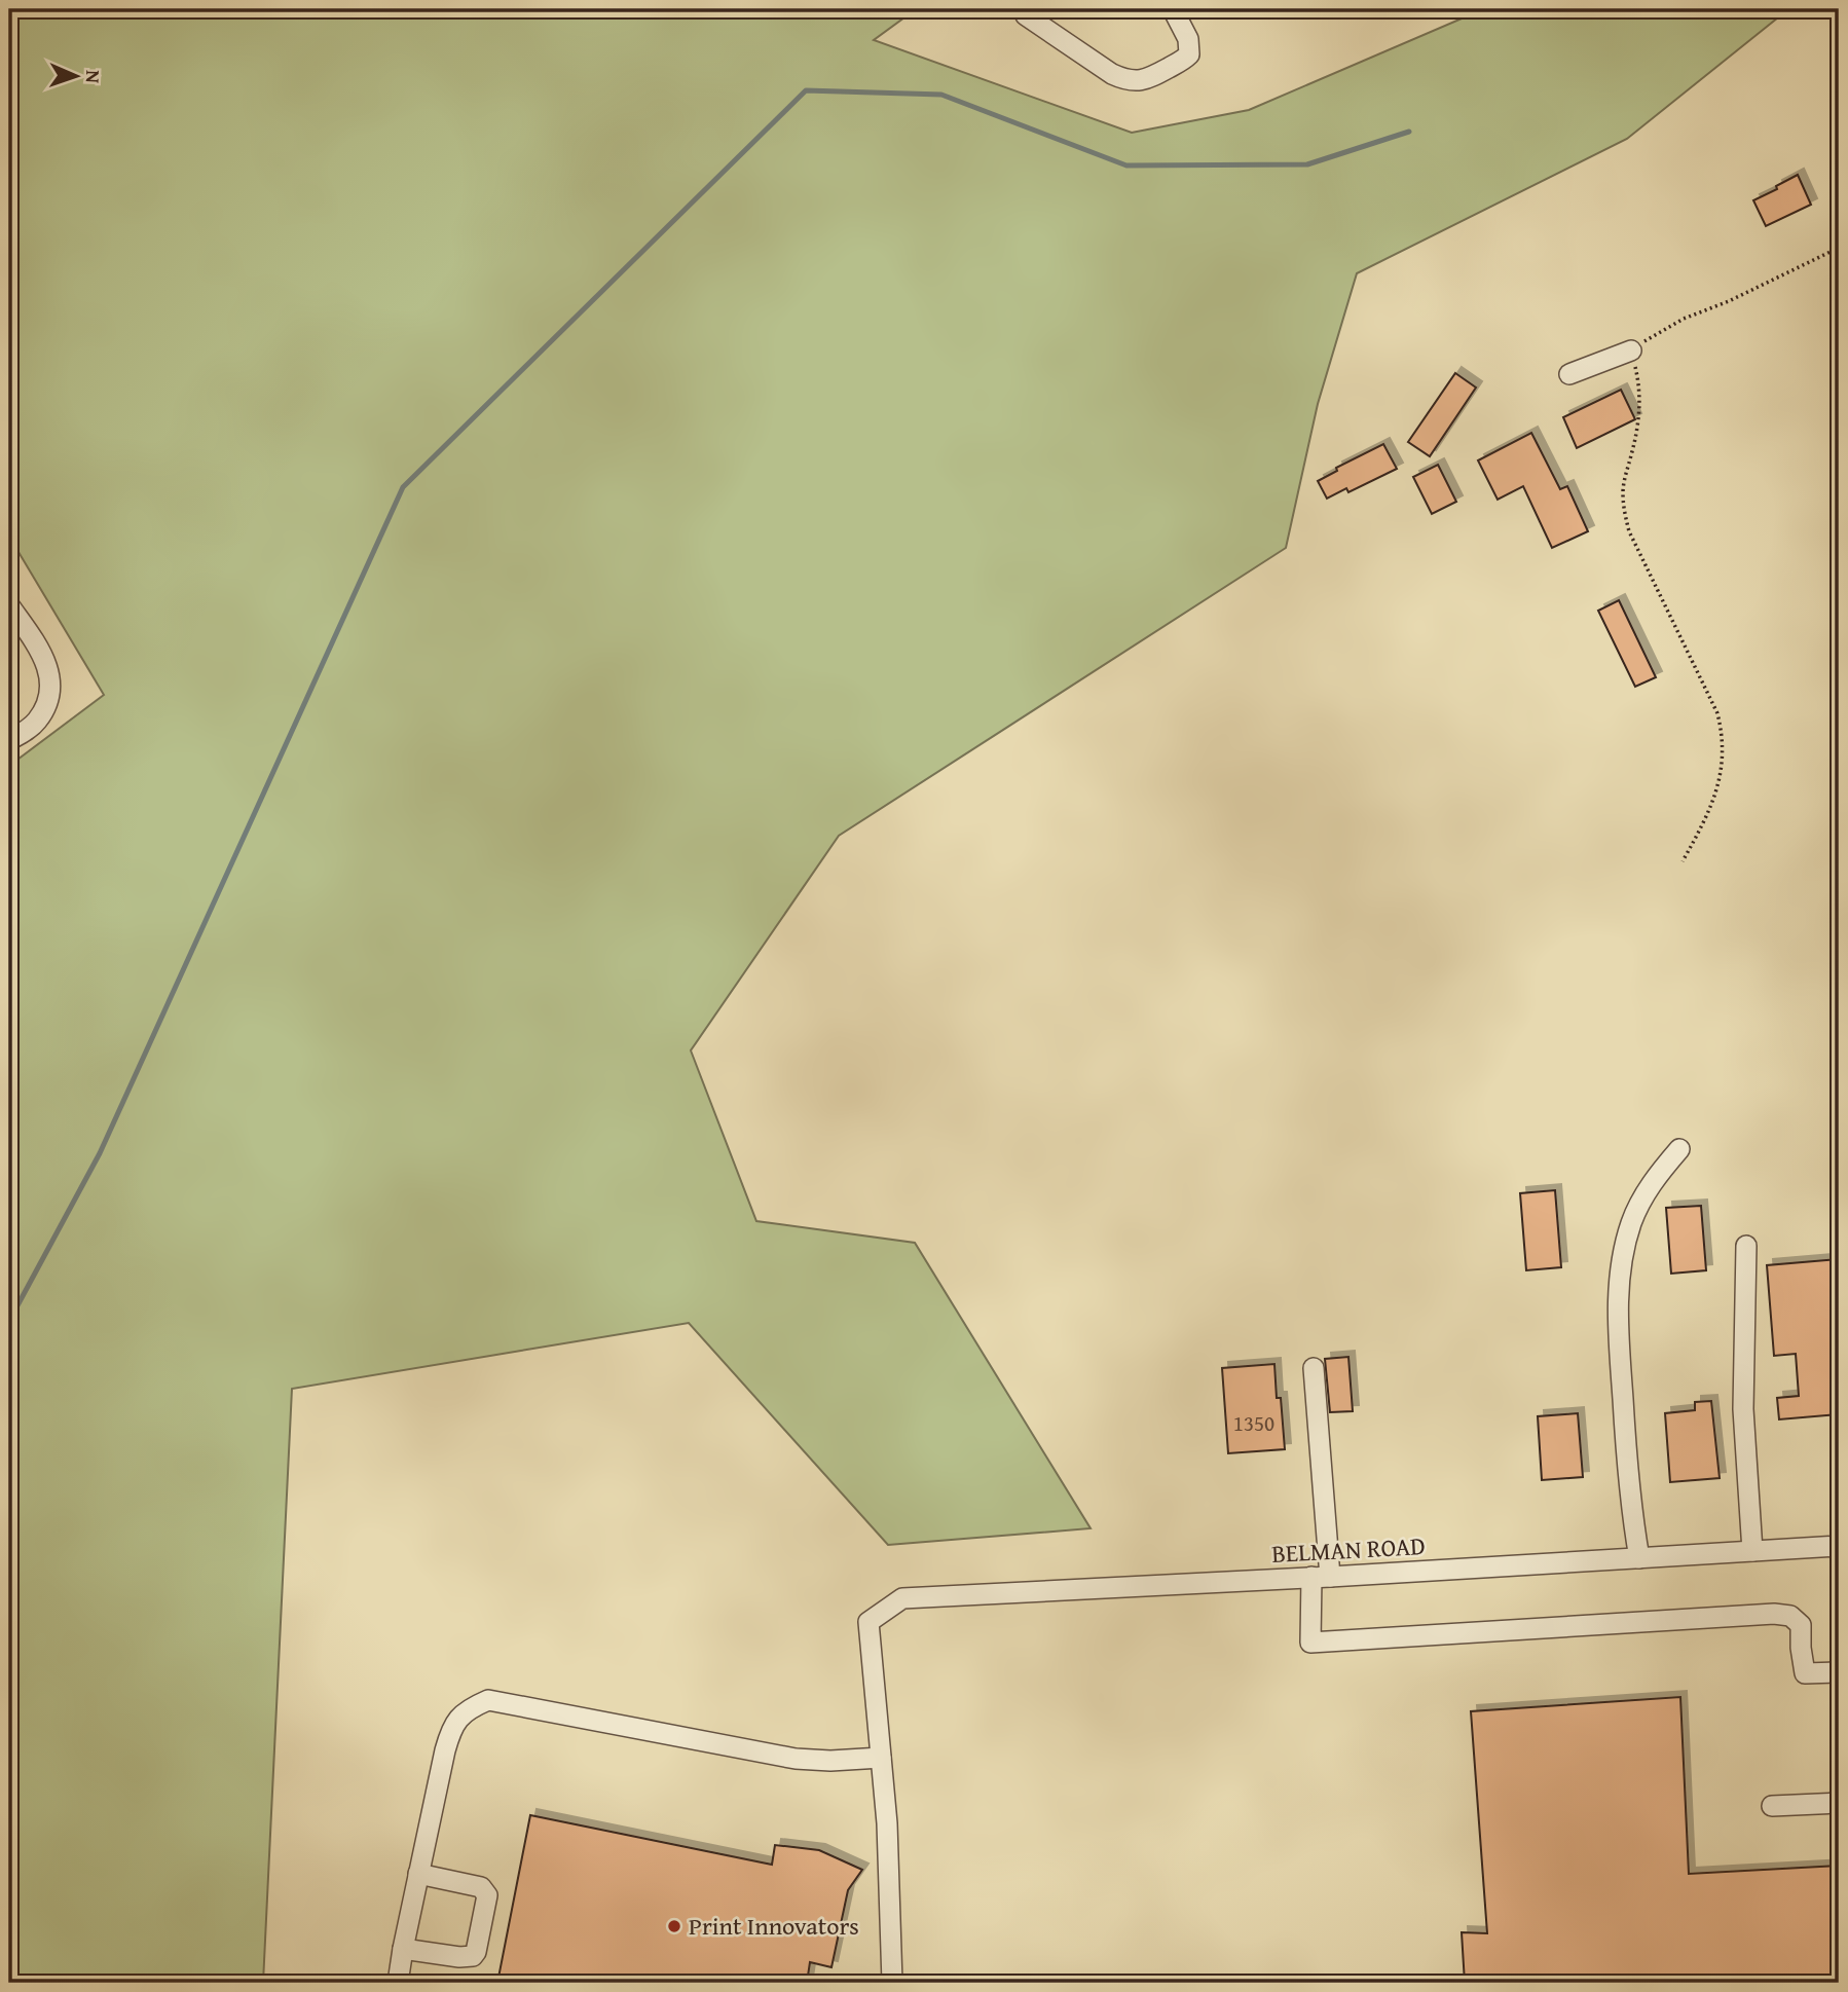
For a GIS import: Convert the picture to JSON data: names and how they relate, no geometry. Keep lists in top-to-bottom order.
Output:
{
  "streets": {
    "street": ["BELMAN ROAD"]
  },
  "places": ["Print Innovators"],
  "house_numbers": ["1350"],
  "north": "right"
}
